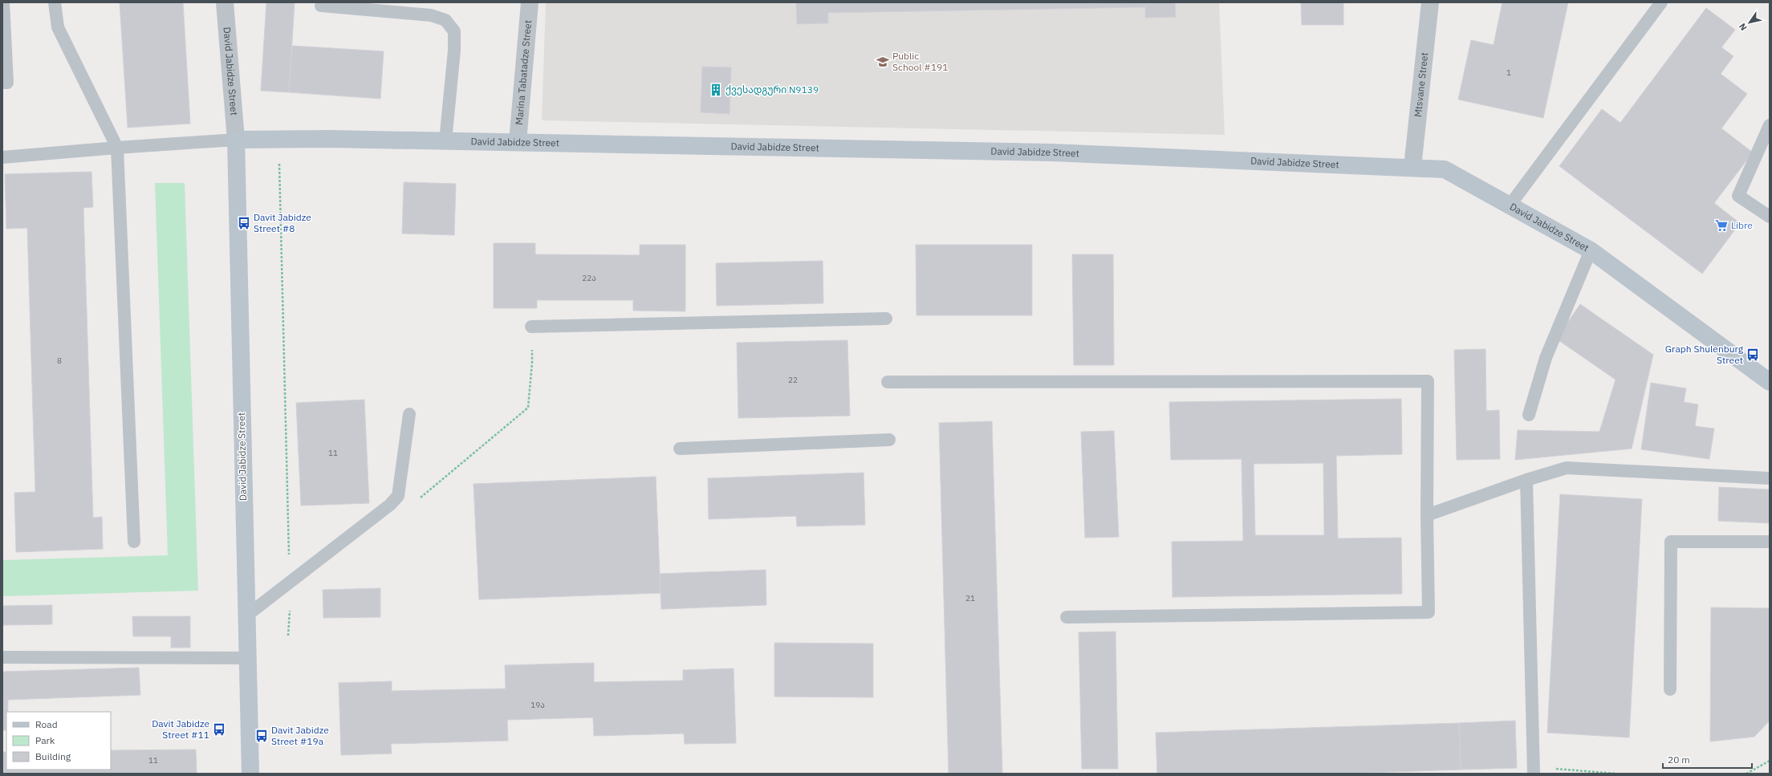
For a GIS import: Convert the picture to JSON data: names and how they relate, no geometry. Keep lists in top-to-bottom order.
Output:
{
  "streets": {
    "street": ["David Jabidze Street", "Marina Tabatadze Street", "Mtsvane Street"]
  },
  "crossings": [
    ["David Jabidze Street", "Marina Tabatadze Street"],
    ["David Jabidze Street", "Mtsvane Street"]
  ],
  "places": {
    "school or university": ["Public School #191"],
    "building": ["ქვესადგური N9139"],
    "bus stop": [
      "Davit Jabidze Street #8",
      "Graph Shulenburg Street",
      "Davit Jabidze Street #11",
      "Davit Jabidze Street #19a"
    ],
    "supermarket": ["Libre"]
  },
  "house_numbers": [
    "1",
    "22ა",
    "8",
    "22",
    "11",
    "21",
    "19ა",
    "11"
  ],
  "legend": ["Road", "Park", "Building"],
  "scale_bar": "20 m",
  "north": "bottom left"
}
